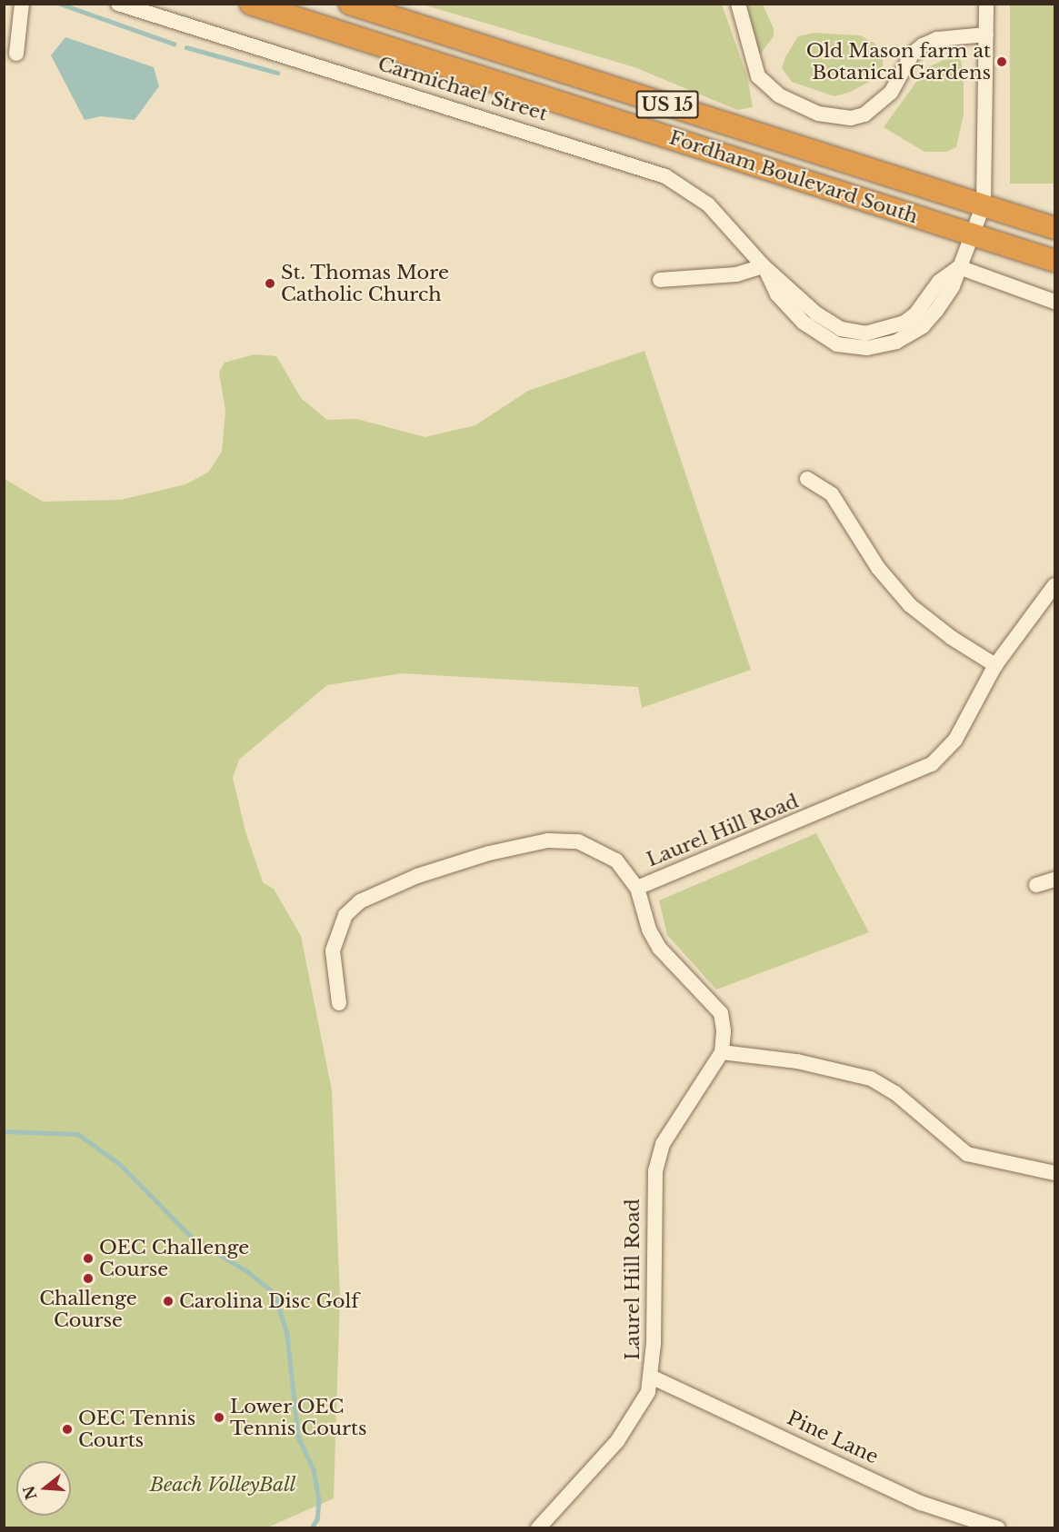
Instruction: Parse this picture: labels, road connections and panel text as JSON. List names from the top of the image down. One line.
{"streets":{"highway":["US 15","Fordham Boulevard South"],"street":["Carmichael Street","Laurel Hill Road","Pine Lane"]},"crossings":[["Laurel Hill Road","Pine Lane"]],"parks":["Beach VolleyBall"],"places":["Old Mason farm at Botanical Gardens","St. Thomas More Catholic Church","OEC Challenge Course","Challenge Course","Carolina Disc Golf","Lower OEC Tennis Courts","OEC Tennis Courts"],"north":"left"}
